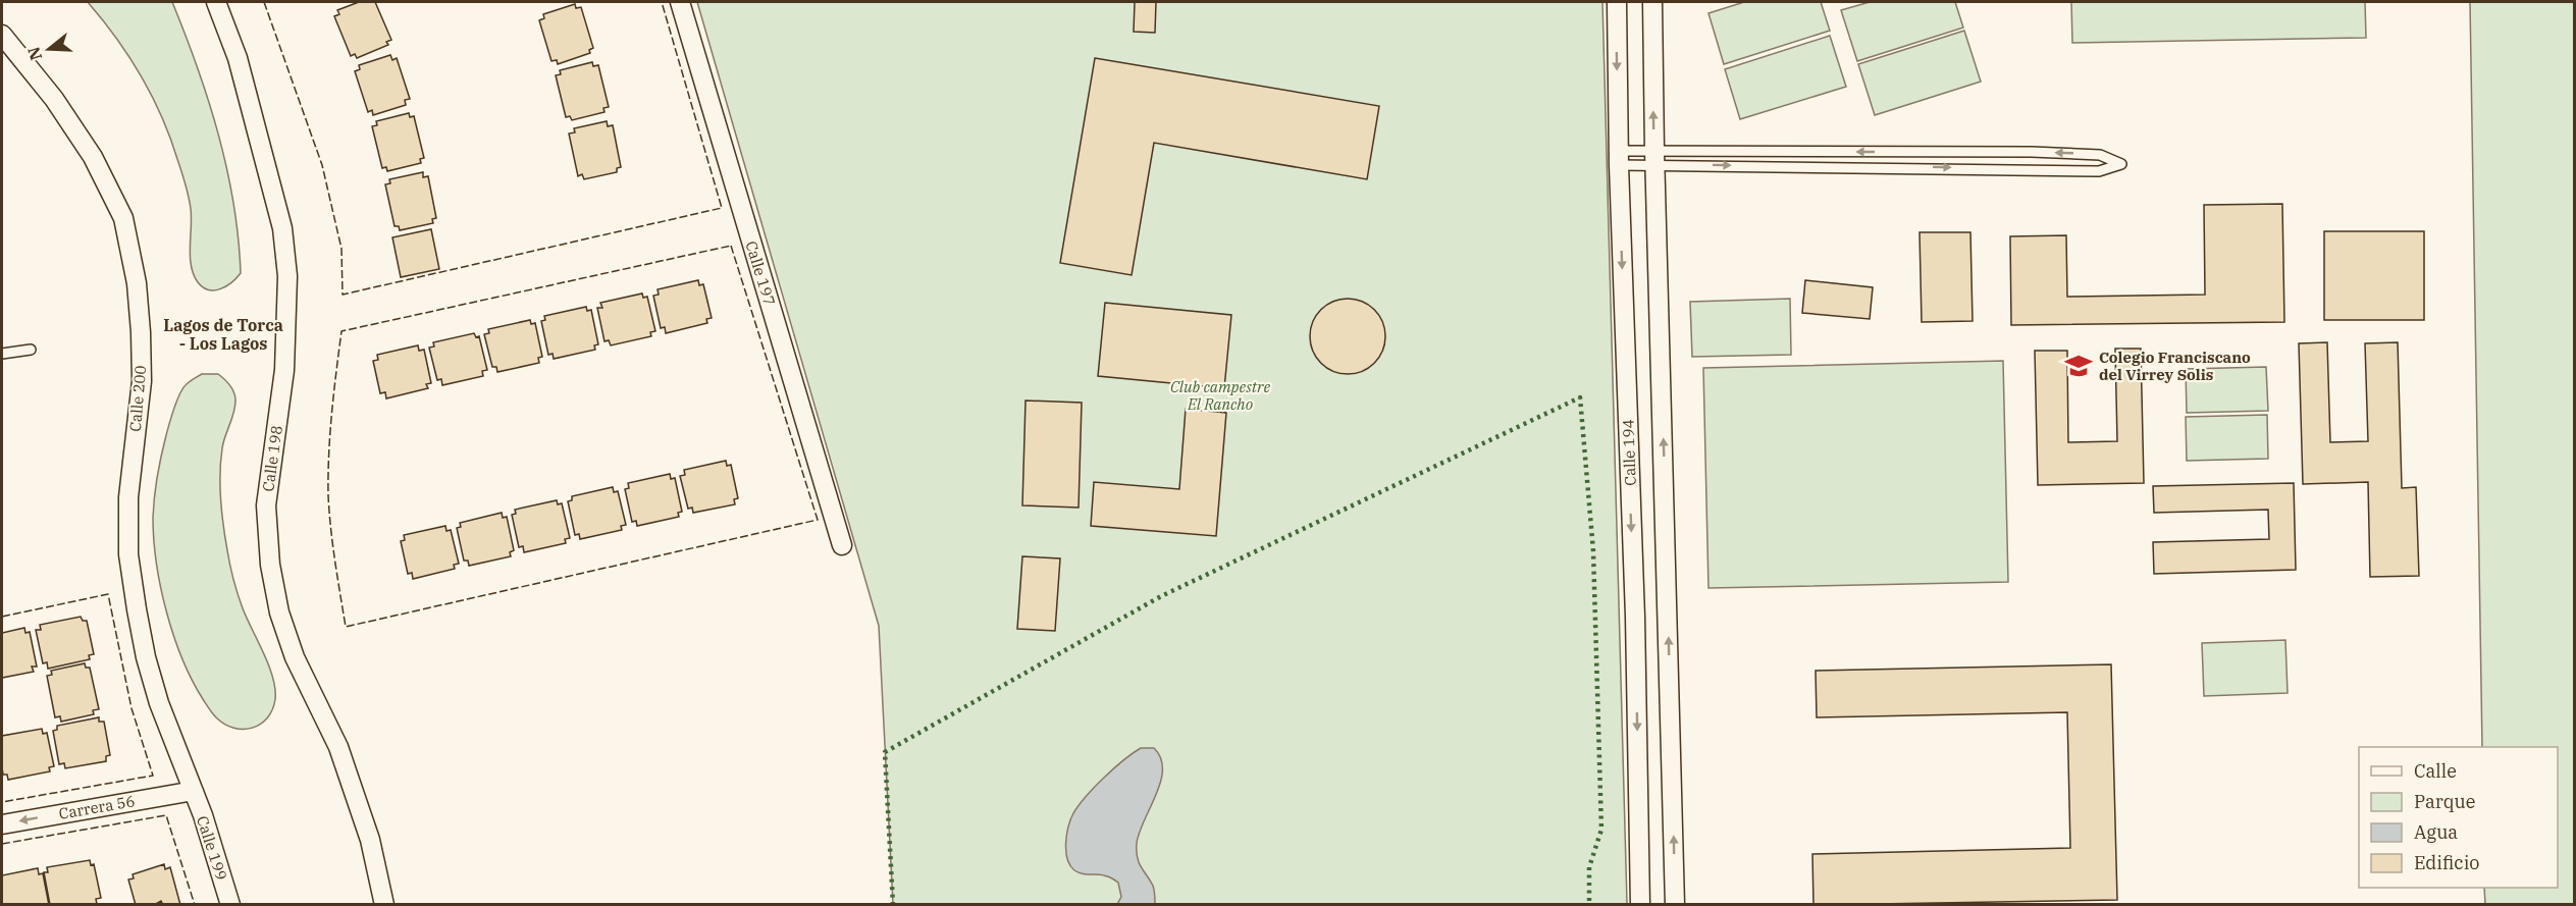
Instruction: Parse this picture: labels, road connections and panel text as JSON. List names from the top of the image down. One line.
{"streets":{"street":["Calle 197","Calle 200","Calle 194","Calle 198","Carrera 56","Calle 199"]},"crossings":[["Calle 200","Carrera 56"],["Calle 200","Calle 199"],["Carrera 56","Calle 199"]],"one_way":["Carrera 56"],"districts":["Lagos de Torca - Los Lagos"],"parks":["Club campestre El Rancho"],"places":{"school or university":["Colegio Franciscano del Virrey Solis"]},"legend":["Calle","Parque","Agua","Edificio"],"north":"left"}
